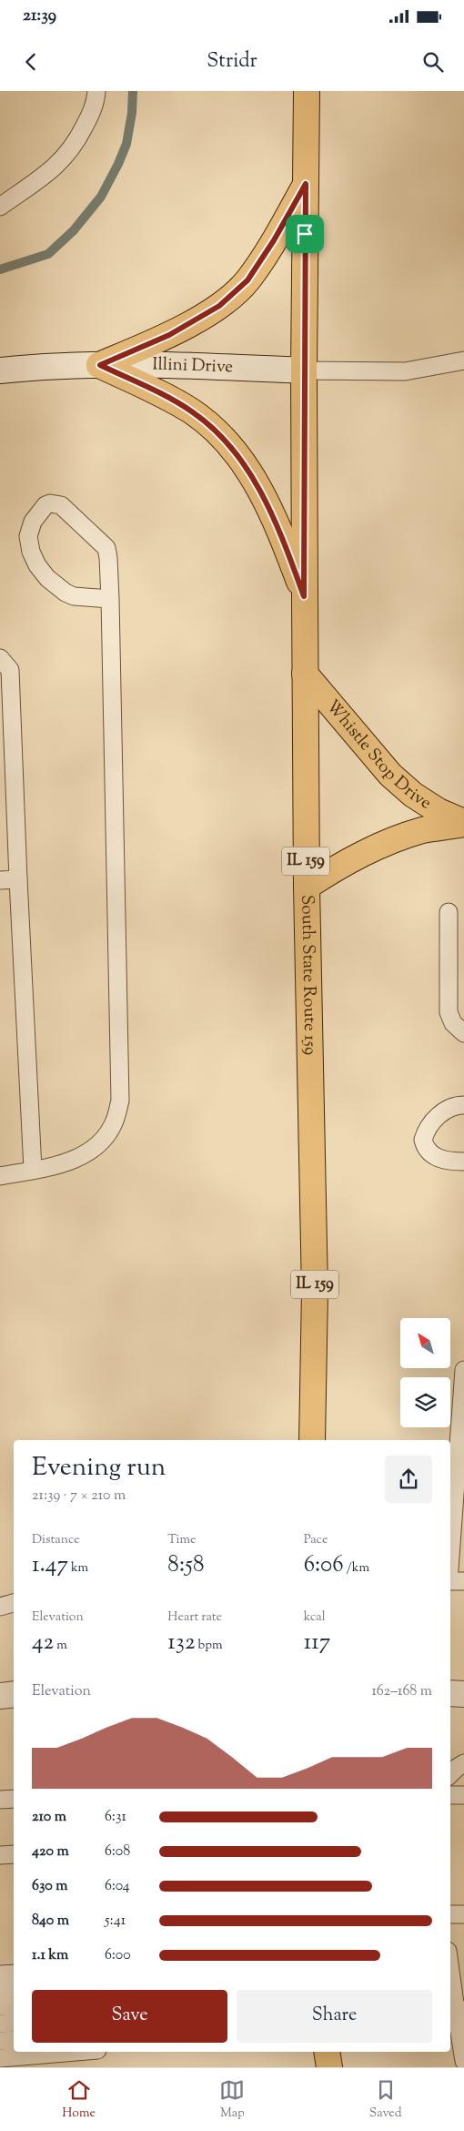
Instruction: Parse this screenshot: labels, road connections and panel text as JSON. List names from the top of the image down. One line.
{"streets":{"main road":["Illini Drive","Whistle Stop Drive","IL 159","South State Route 159"]},"crossings":[["Illini Drive","South State Route 159"],["Whistle Stop Drive","South State Route 159"]],"north":"top left","page":{"status":"21:39","header":"Stridr","heading":["Evening run","21:39 · 7 × 210 m"],"stats":[["Distance","1.47 km"],["Time","8:58"],["Pace","6:06 /km"],["Elevation","42 m"],["Heart rate","132 bpm"],["kcal","117"]],"chart":["Elevation","162–168 m"],"list":[{"name":"210 m","note":"6:31"},{"name":"420 m","note":"6:08"},{"name":"630 m","note":"6:04"},{"name":"840 m","note":"5:41"},{"name":"1.1 km","note":"6:00"}],"buttons":["Save","Share"],"tabs":["Home","Map","Saved"]}}
